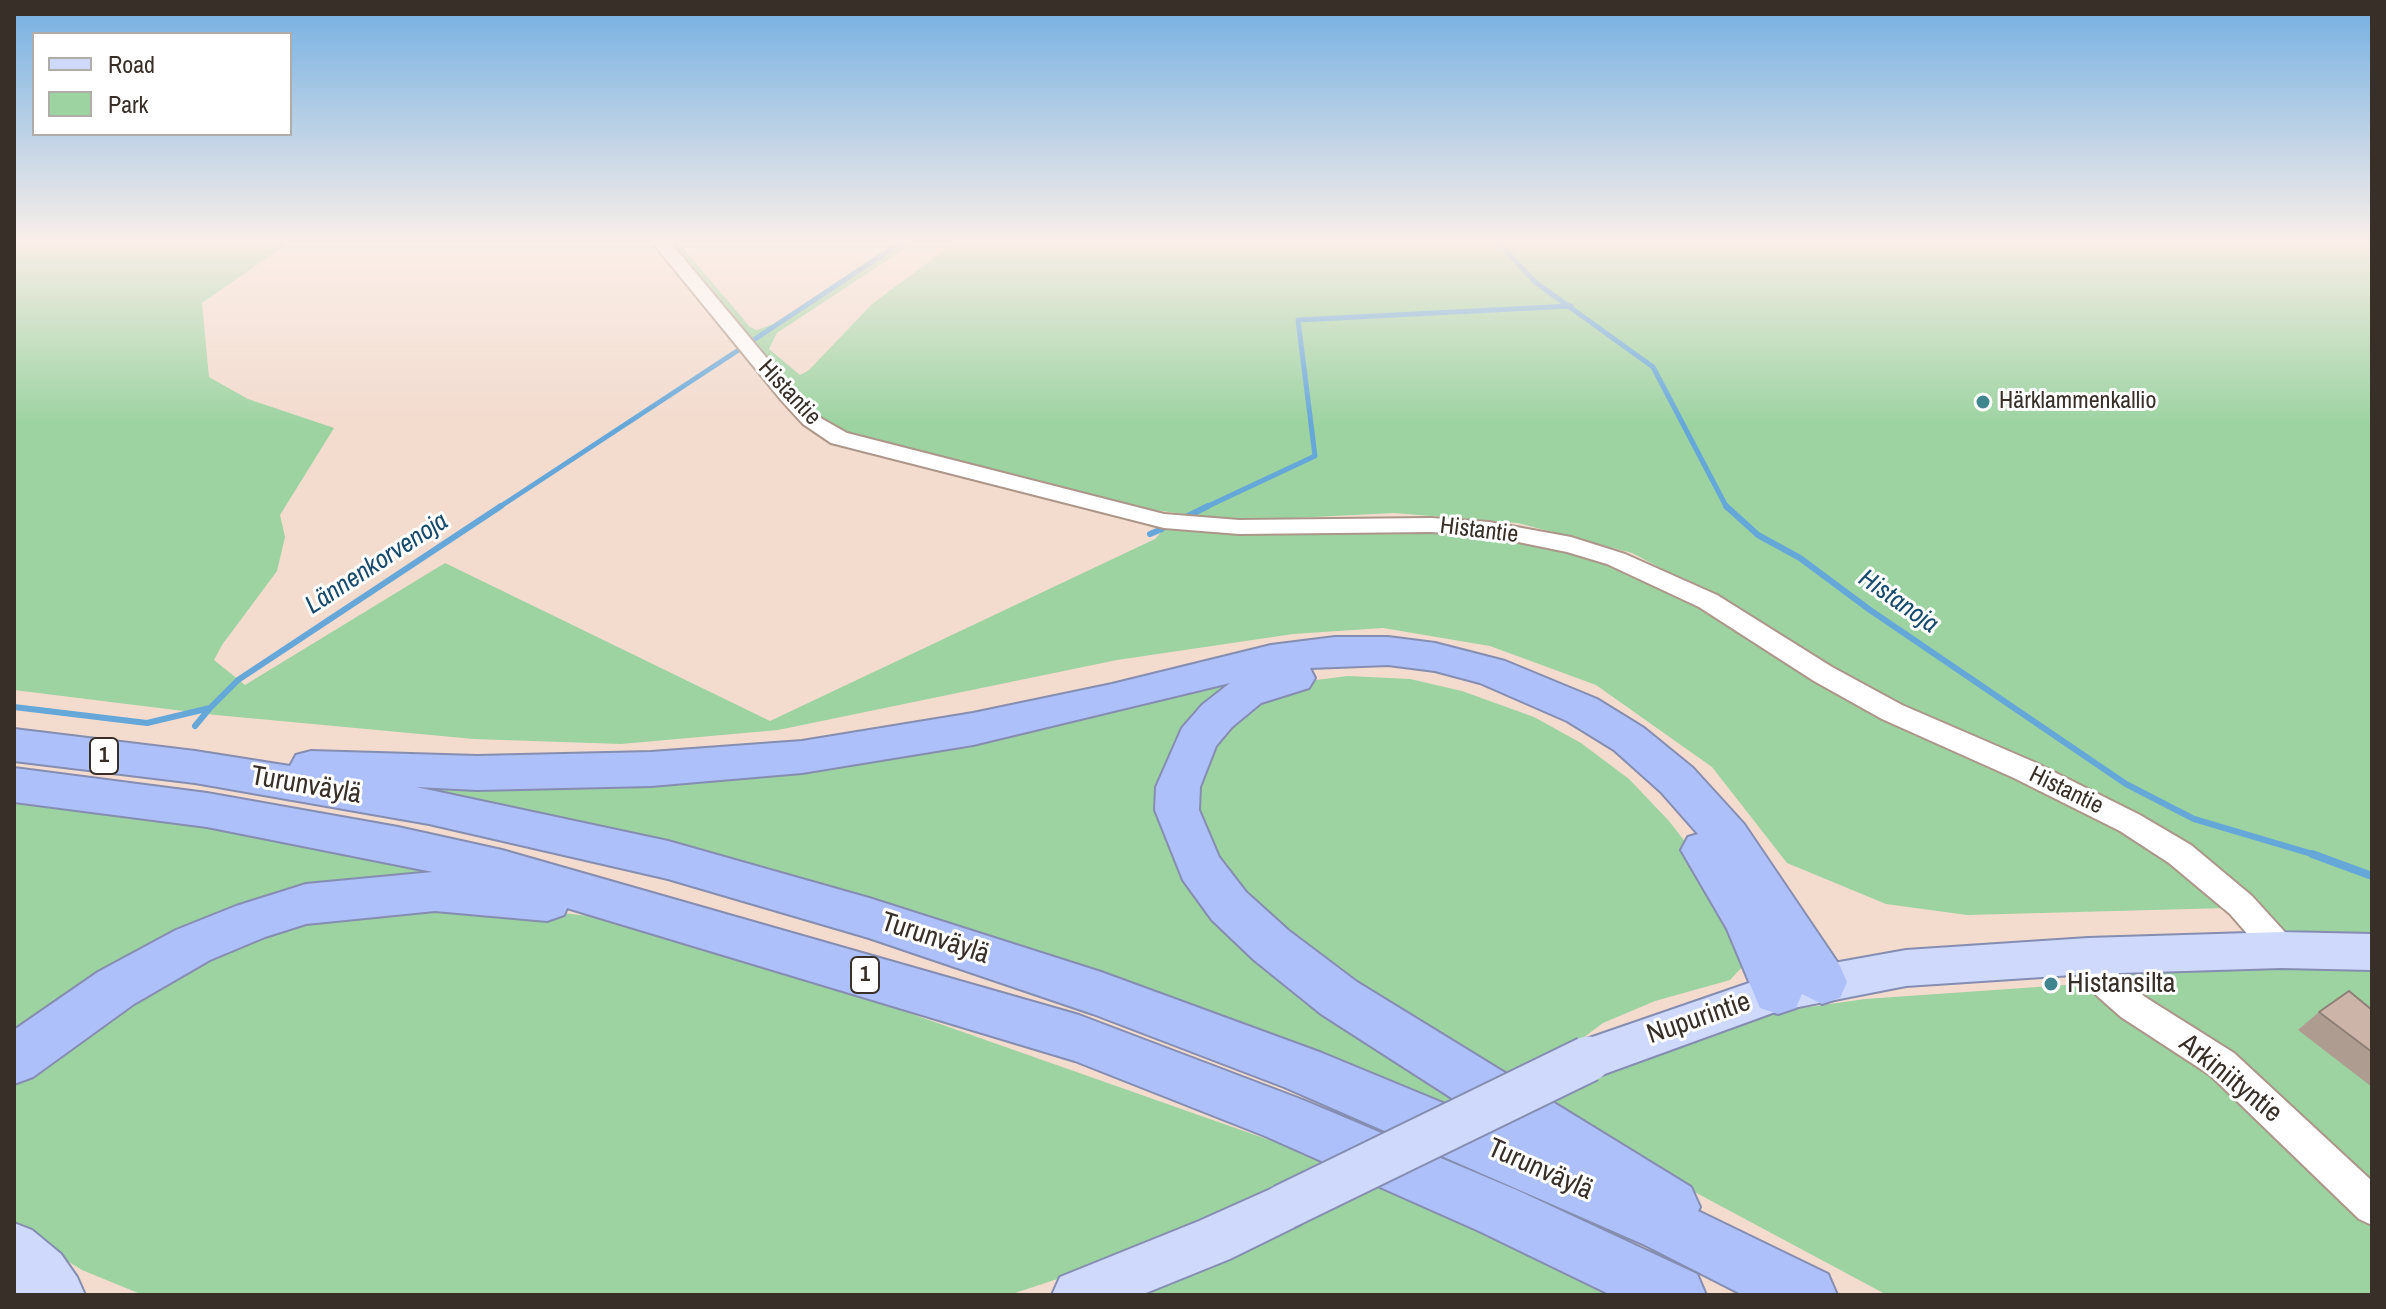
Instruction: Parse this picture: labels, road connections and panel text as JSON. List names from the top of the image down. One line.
{"streets":{"highway":["1","Turunväylä"],"main road":["Nupurintie"],"street":["Histantie","Arkiniityntie"]},"crossings":[["Histantie","Nupurintie"],["Nupurintie","Arkiniityntie"]],"water":["Lännenkorvenoja","Histanoja"],"places":["Härklammenkallio","Histansilta"],"legend":["Road","Park"]}
